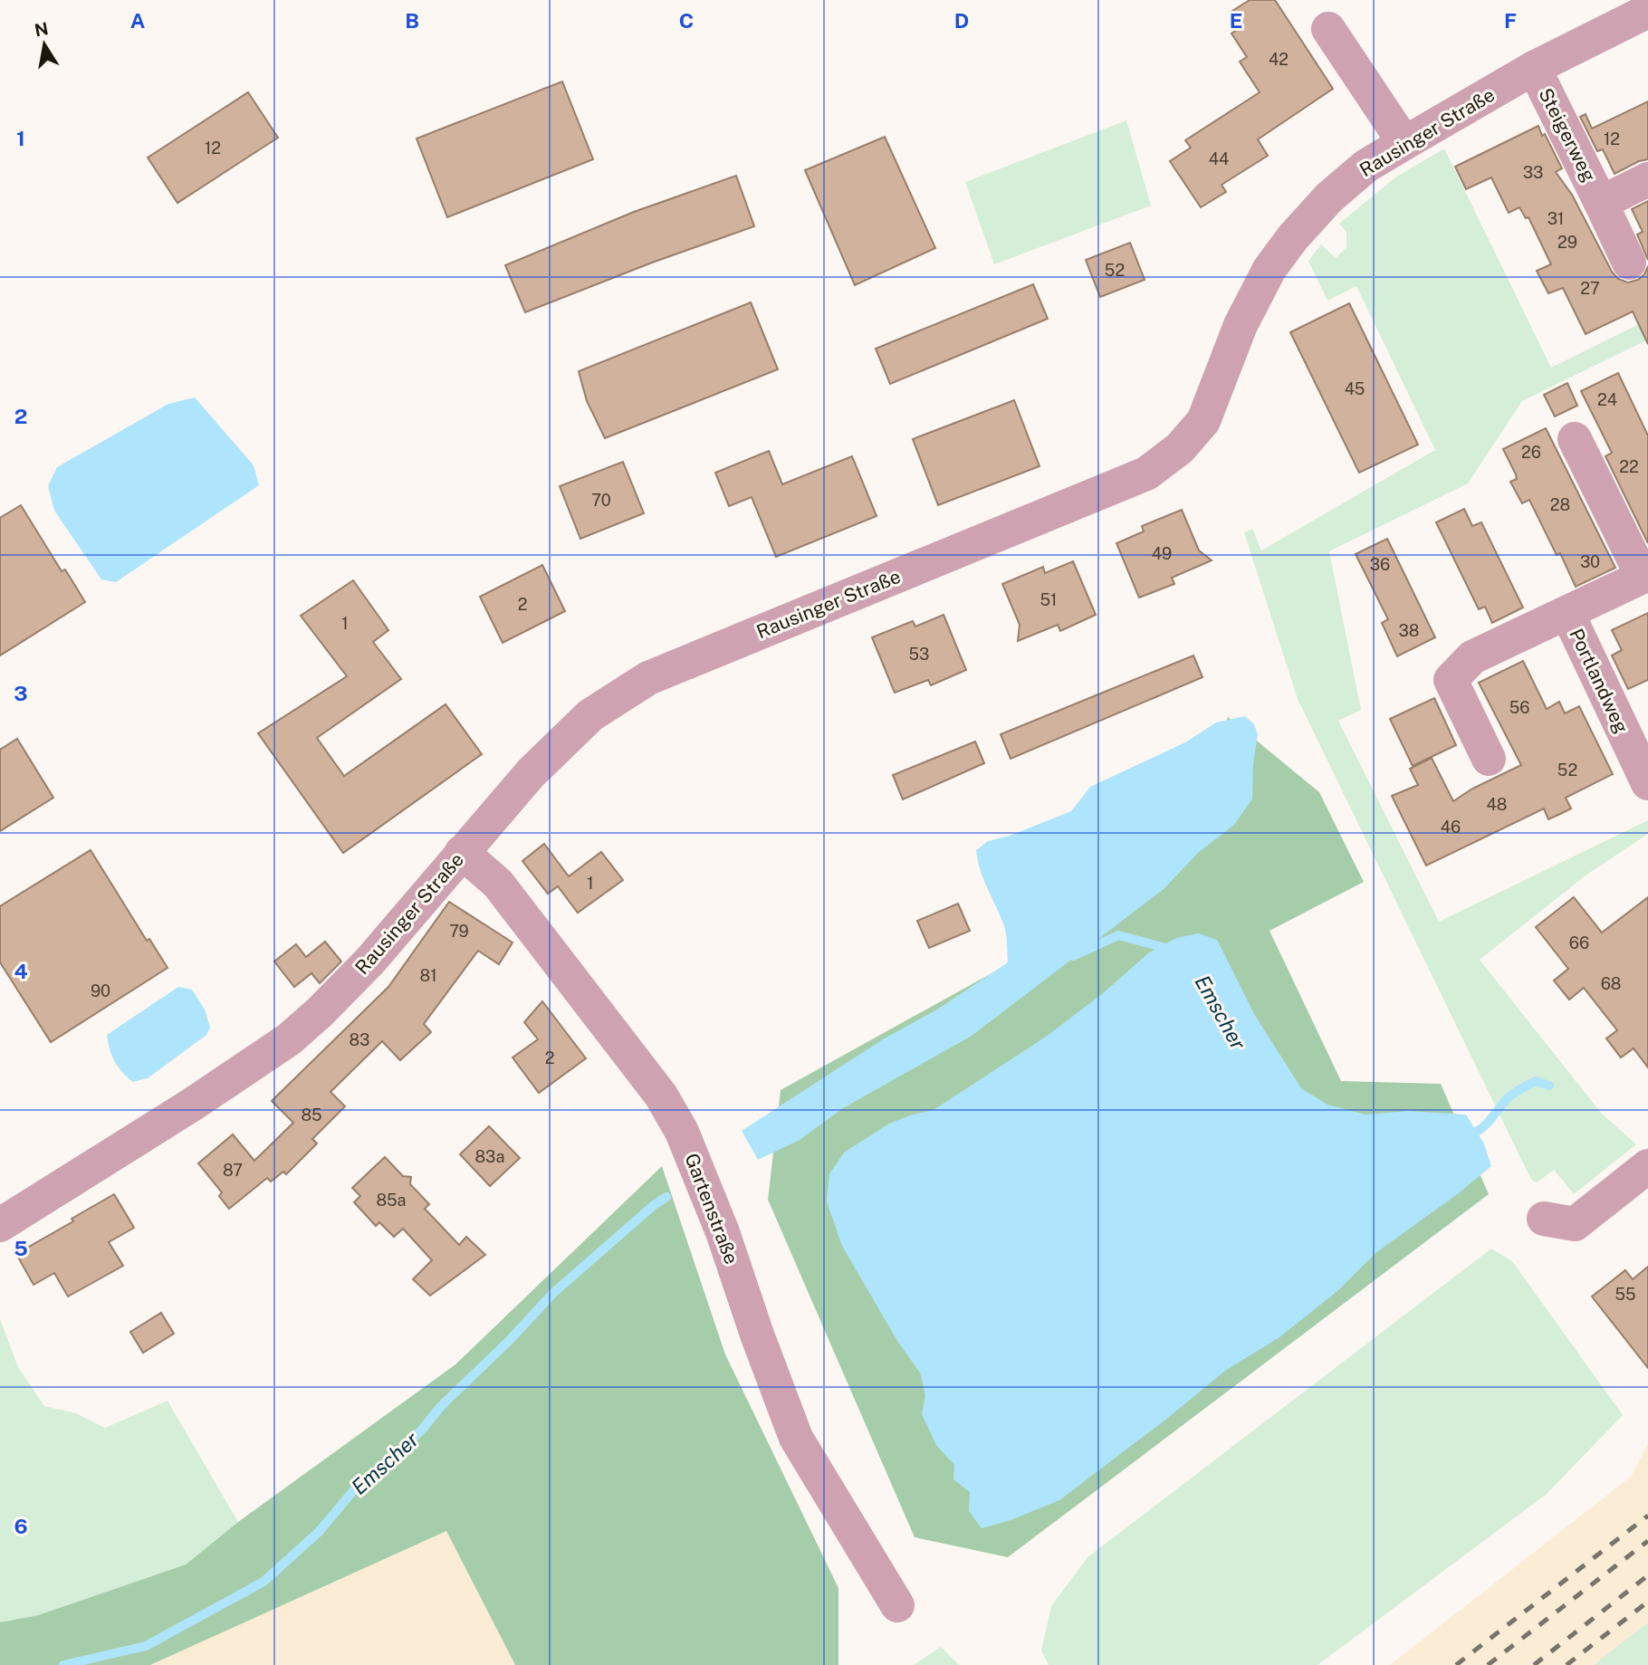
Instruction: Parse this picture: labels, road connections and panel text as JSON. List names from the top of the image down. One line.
{"streets":{"street":["Rausinger Straße","Steigerweg","Portlandweg","Gartenstraße"]},"crossings":[["Rausinger Straße","Steigerweg"],["Rausinger Straße","Gartenstraße"]],"water":["Emscher"],"house_numbers":["42","12","12","44","33","31","29","52","27","45","24","26","22","70","28","49","30","36","51","2","1","38","53","56","52","48","46","1","79","66","81","68","90","83","2","85","83a","87","85a","55"],"north":"top","grid":{"columns":["A","B","C","D","E","F"],"rows":["1","2","3","4","5","6"]}}
